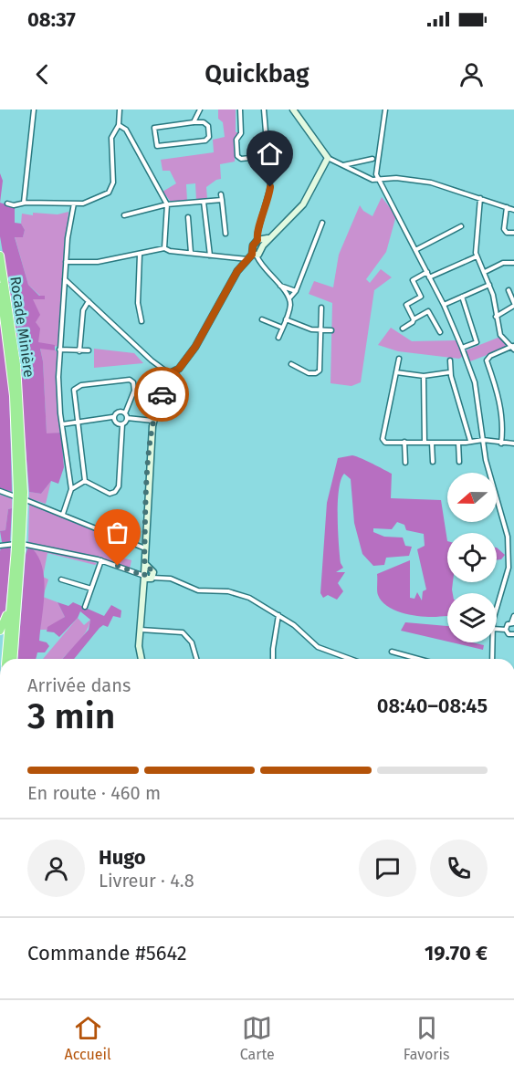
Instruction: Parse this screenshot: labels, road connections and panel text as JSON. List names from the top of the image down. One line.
{"streets":{"highway":["Rocade Minière"]},"north":"left","page":{"status":"08:37","header":"Quickbag","heading":["3 min","Arrivée dans","08:40–08:45"],"panel":["Hugo","Livreur · 4.8","Commande #5642","19.70 €"],"bar":"En route · 460 m","tabs":["Accueil","Carte","Favoris"]}}
